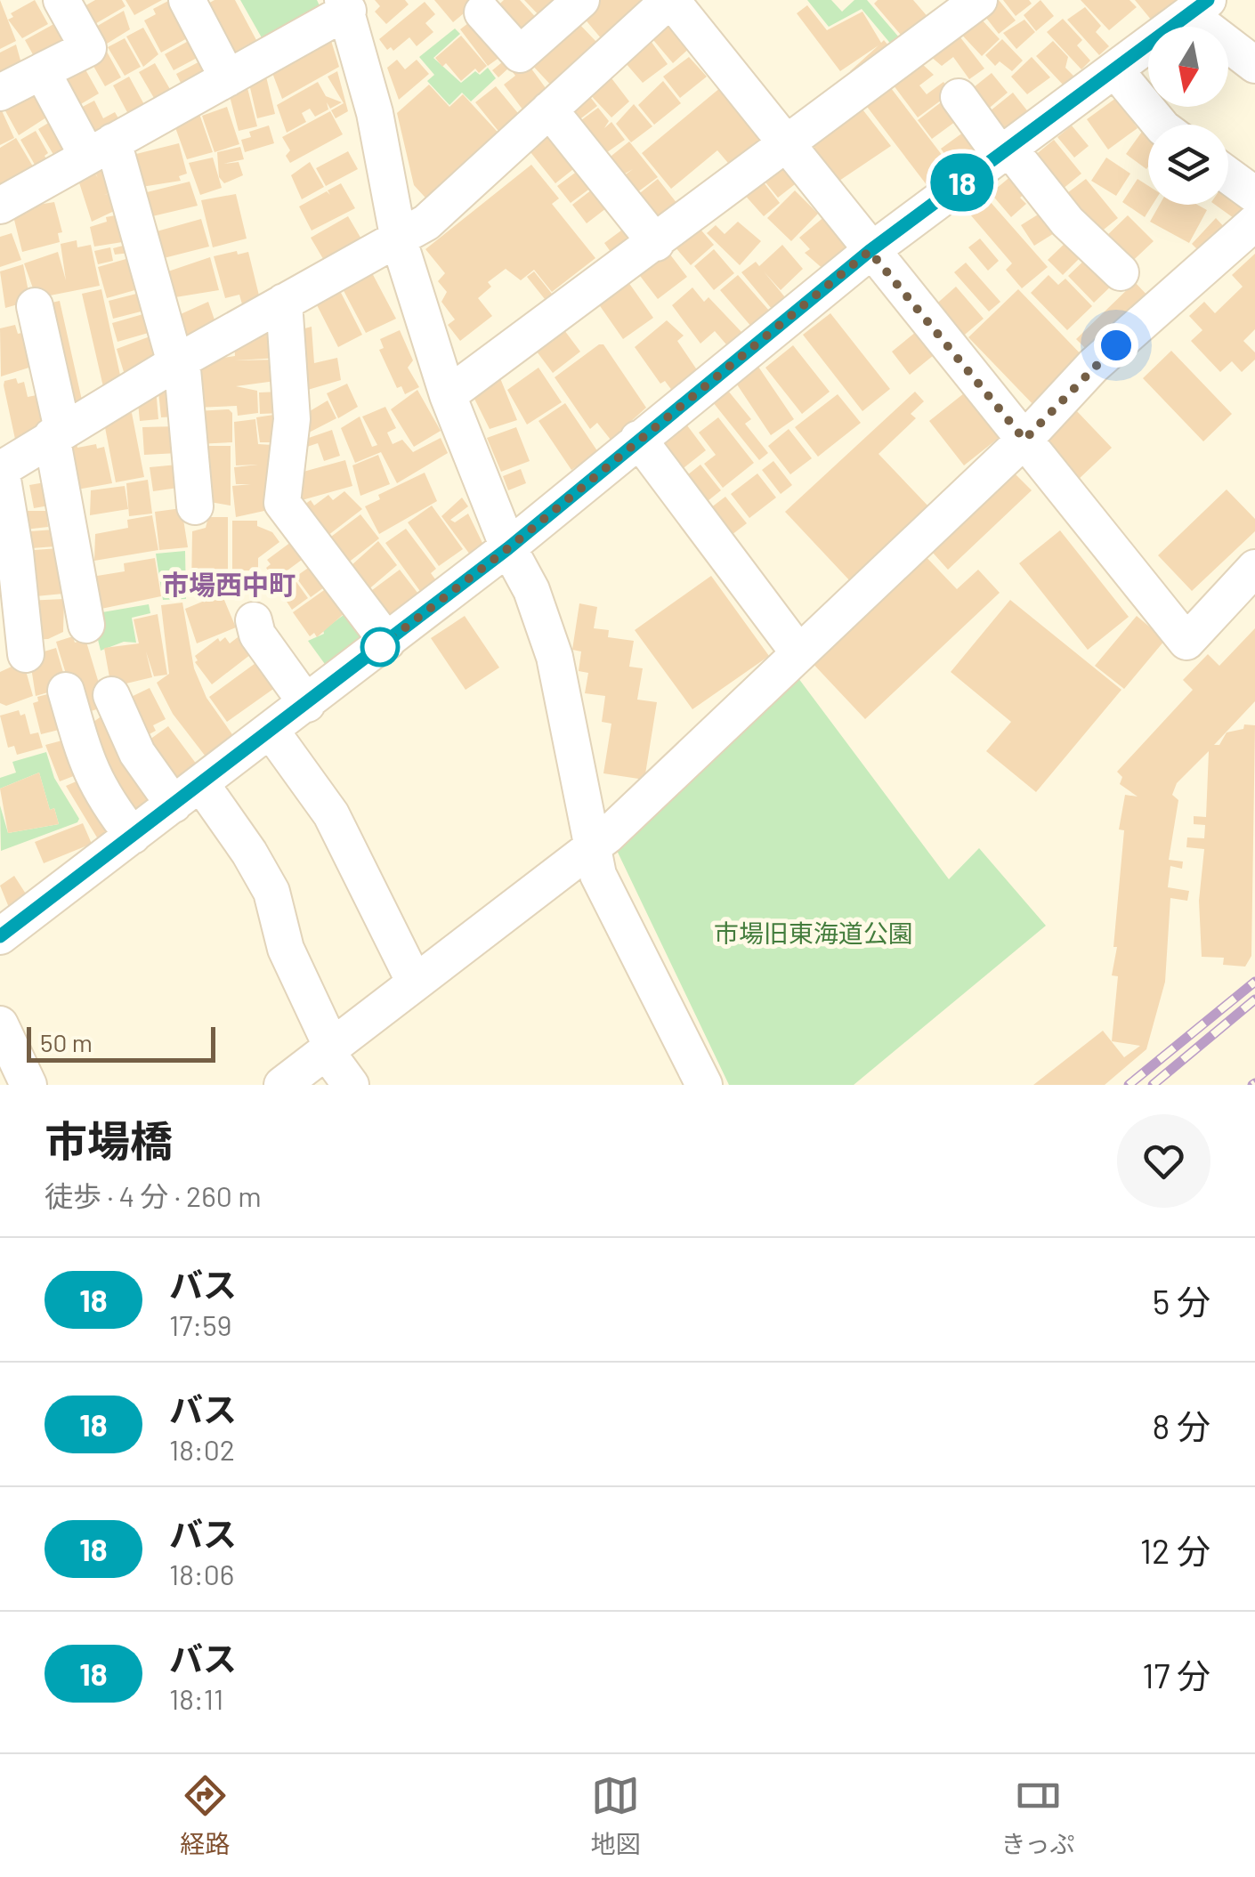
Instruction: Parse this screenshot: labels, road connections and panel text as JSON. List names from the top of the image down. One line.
{"districts":["市場西中町"],"parks":["市場旧東海道公園"],"lines":["bus line 18"],"scale_bar":"50 m","north":"bottom","page":{"on_map":"18","scale":"50 m","heading":["市場橋","徒歩 · 4 分 · 260 m"],"list":[{"mark":"18","name":"バス","note":"17:59","value":"5 分"},{"mark":"18","name":"バス","note":"18:02","value":"8 分"},{"mark":"18","name":"バス","note":"18:06","value":"12 分"},{"mark":"18","name":"バス","note":"18:11","value":"17 分"}],"tabs":["経路","地図","きっぷ"]}}
